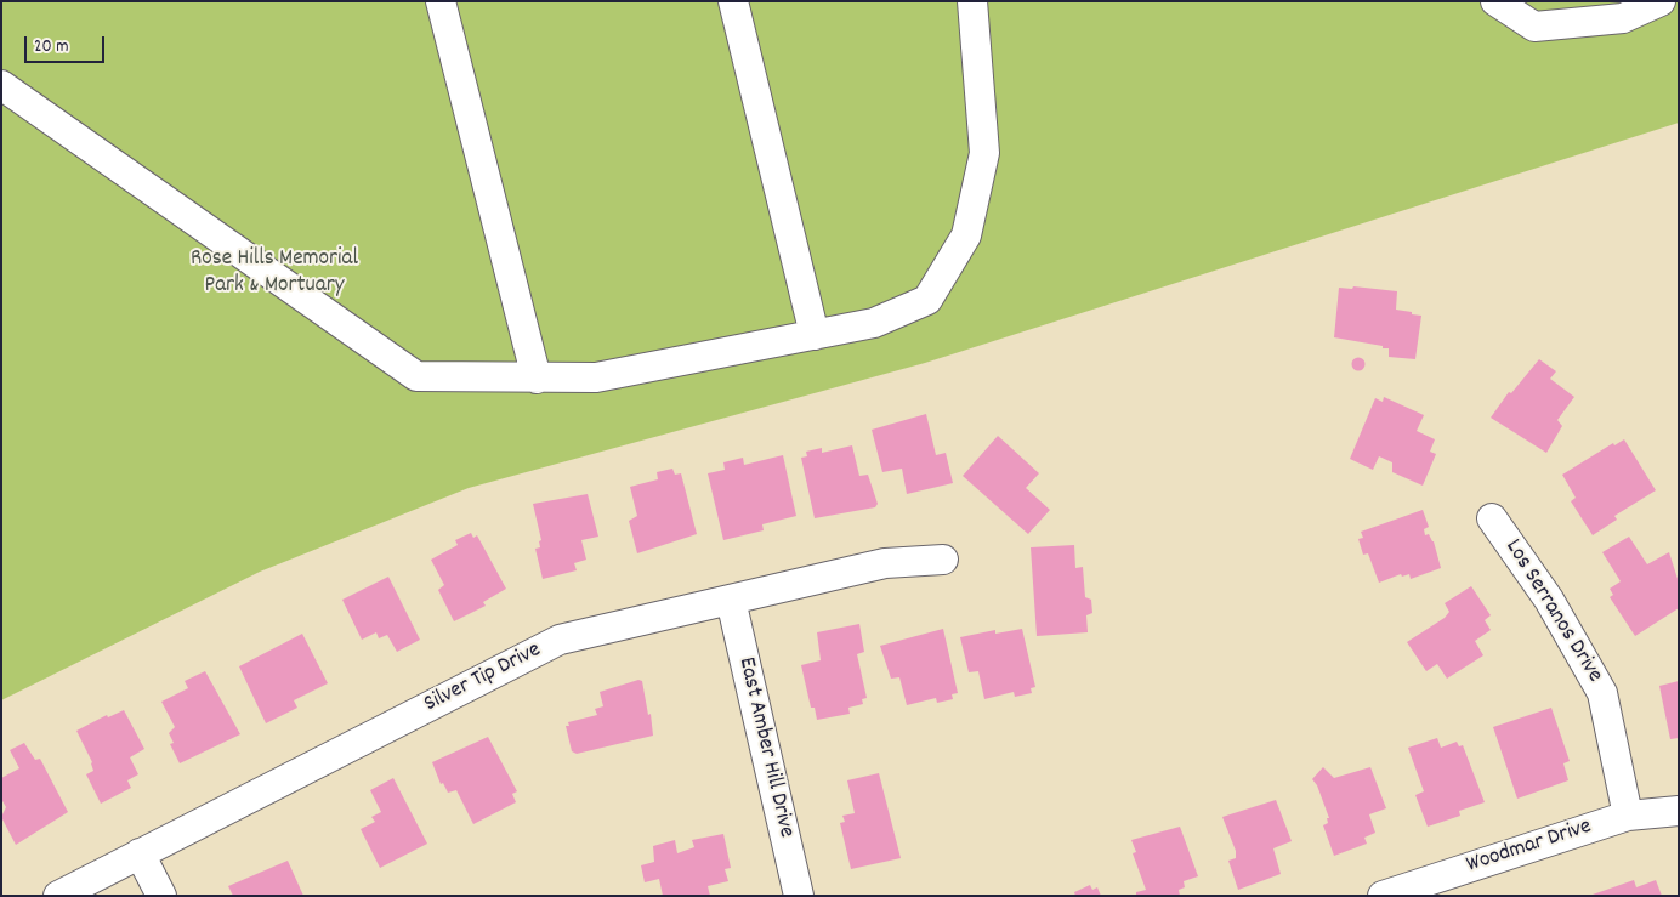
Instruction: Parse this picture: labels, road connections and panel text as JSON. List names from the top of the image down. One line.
{"streets":{"street":["Los Serranos Drive","Silver Tip Drive","East Amber Hill Drive","Woodmar Drive"]},"crossings":[["Los Serranos Drive","Woodmar Drive"],["Silver Tip Drive","East Amber Hill Drive"]],"parks":["Rose Hills Memorial Park & Mortuary"],"scale_bar":"20 m"}
